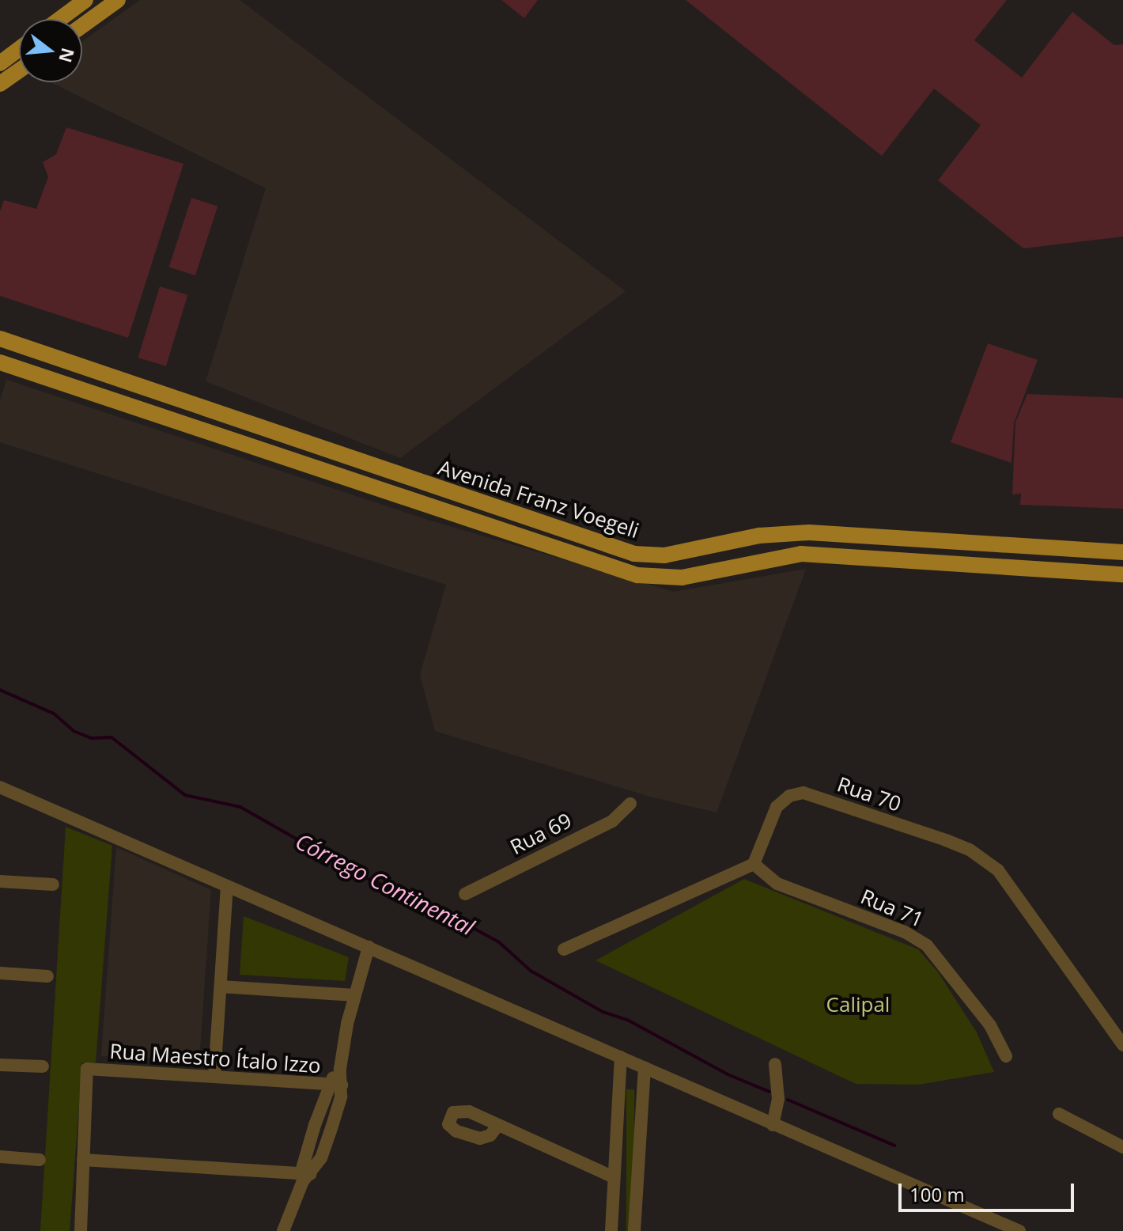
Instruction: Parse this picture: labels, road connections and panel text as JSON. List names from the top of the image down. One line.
{"streets":{"main road":["Avenida Franz Voegeli"],"street":["Rua 70","Rua 69","Rua 71","Rua Maestro Ítalo Izzo"]},"crossings":[["Rua 70","Rua 71"]],"water":["Córrego Continental"],"parks":["Calipal"],"scale_bar":"100 m","north":"right"}
